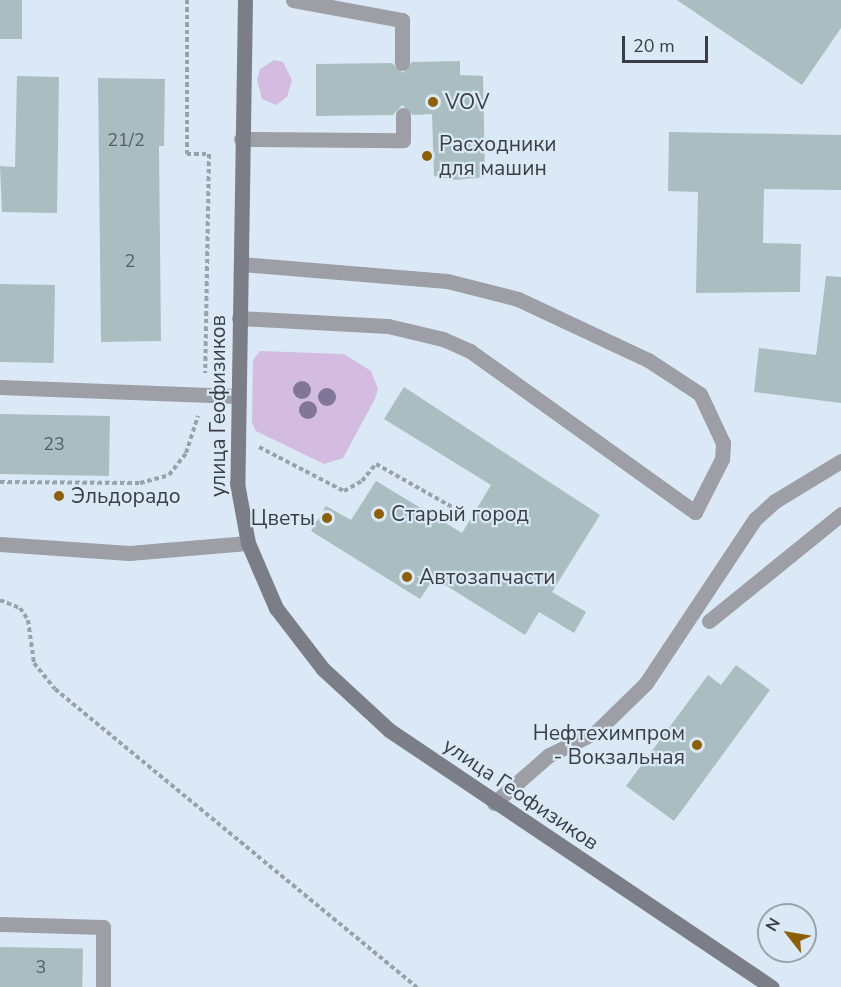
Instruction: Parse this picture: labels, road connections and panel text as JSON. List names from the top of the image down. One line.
{"streets":{"main road":["улица Геофизиков"]},"places":["VOV","Расходники для машин","Эльдорадо","Старый город","Цветы","Автозапчасти","Нефтехимпром - Вокзальная"],"house_numbers":["21/2","2","23","3"],"scale_bar":"20 m","north":"top left"}
